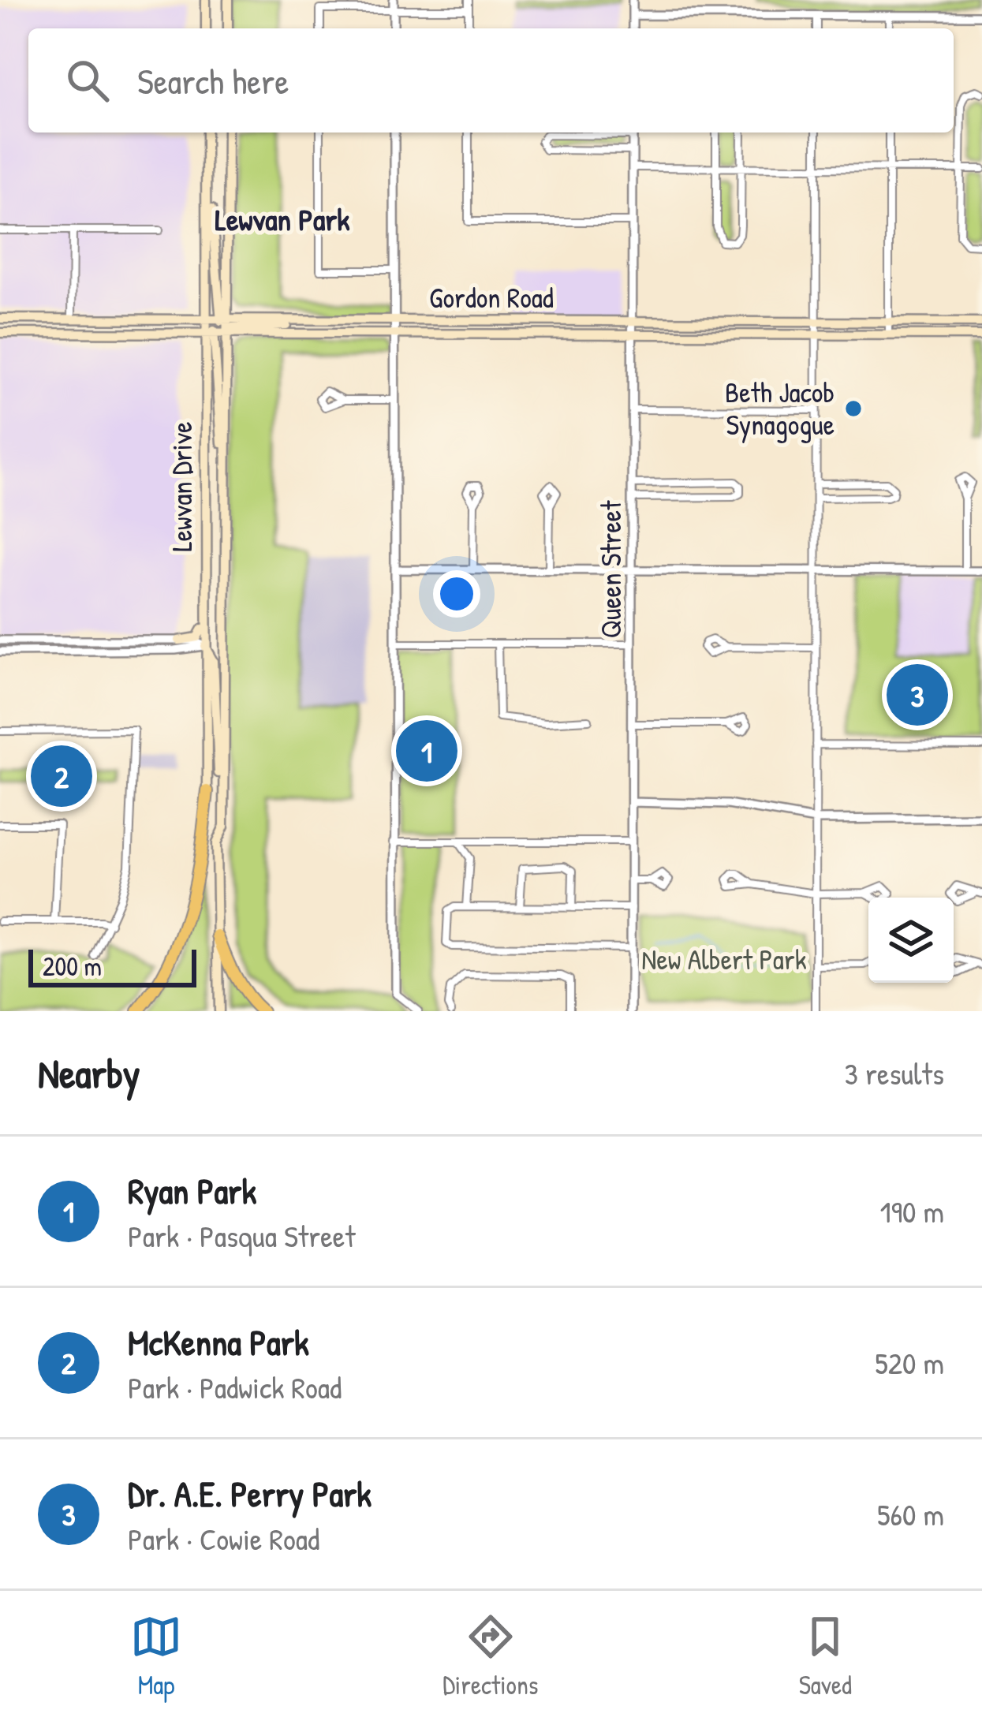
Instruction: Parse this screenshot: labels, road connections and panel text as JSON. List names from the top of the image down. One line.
{"streets":{"main road":["Gordon Road","Lewvan Drive"],"street":["Queen Street"]},"crossings":[["Gordon Road","Lewvan Drive"],["Gordon Road","Queen Street"]],"districts":["Lewvan Park"],"parks":["New Albert Park"],"places":["Beth Jacob Synagogue"],"scale_bar":"200 m","page":{"search":"Search here","pins":["3","1","2"],"scale":"200 m","heading":["Nearby","3 results"],"list":[{"mark":"1","name":"Ryan Park","note":"Park · Pasqua Street","value":"190 m"},{"mark":"2","name":"McKenna Park","note":"Park · Padwick Road","value":"520 m"},{"mark":"3","name":"Dr. A.E. Perry Park","note":"Park · Cowie Road","value":"560 m"}],"nav":["Map","Directions","Saved"]}}
